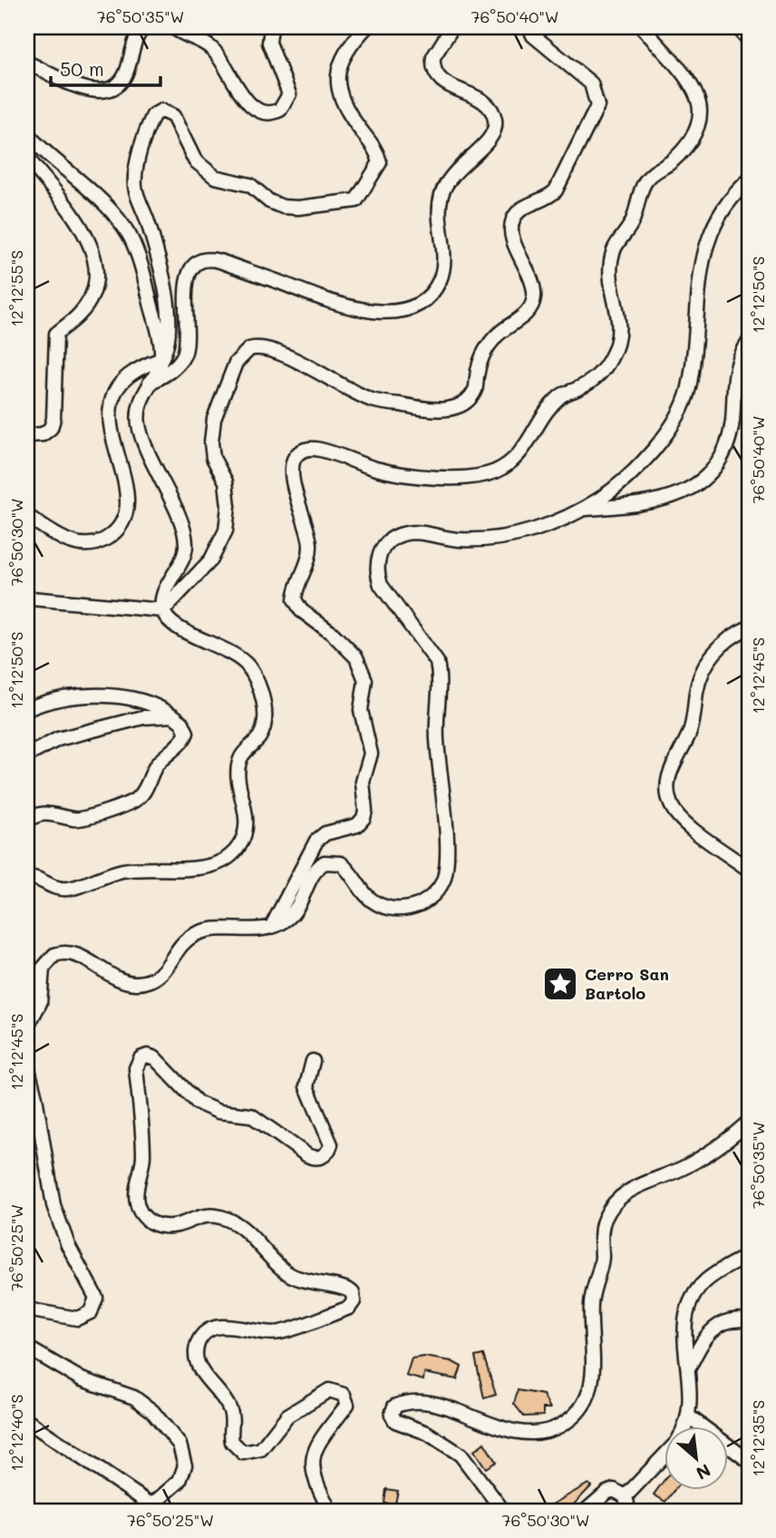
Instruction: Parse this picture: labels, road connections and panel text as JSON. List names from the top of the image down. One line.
{"places":{"place":["Cerro San Bartolo"]},"scale_bar":"50 m","north":"bottom right","coordinates":["76°50'35\"W","76°50'40\"W","12°12'55\"S","12°12'50\"S","76°50'30\"W","12°12'45\"S","76°50'25\"W","12°12'40\"S","12°12'35\"S"]}
